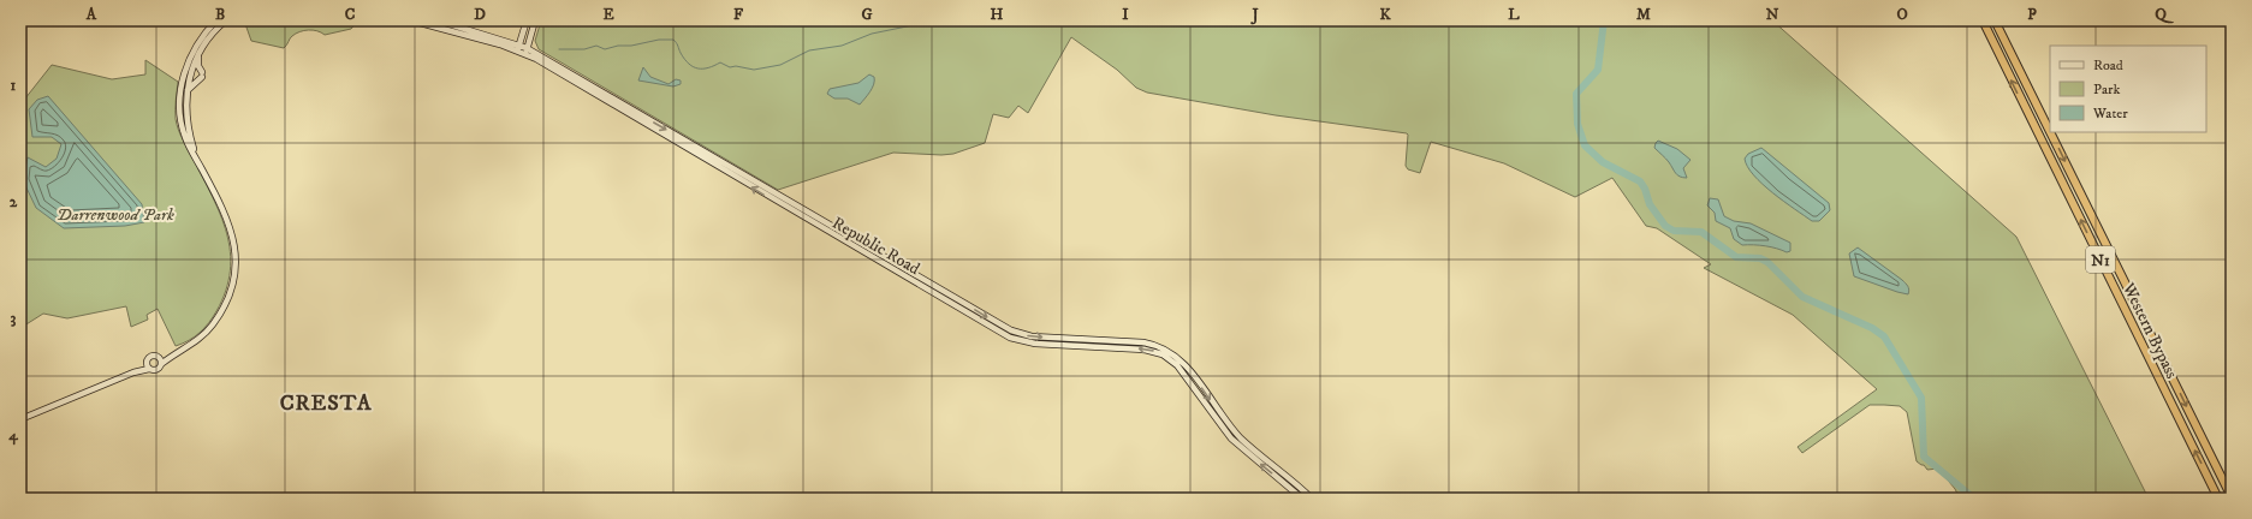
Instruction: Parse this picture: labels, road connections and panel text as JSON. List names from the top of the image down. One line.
{"streets":{"highway":["N1","Western Bypass"],"main road":["Republic Road"]},"districts":["CRESTA"],"parks":["Darrenwood Park"],"legend":["Road","Park","Water"],"grid":{"columns":["A","B","C","D","E","F","G","H","I","J","K","L","M","N","O","P","Q"],"rows":["1","2","3","4"]}}
